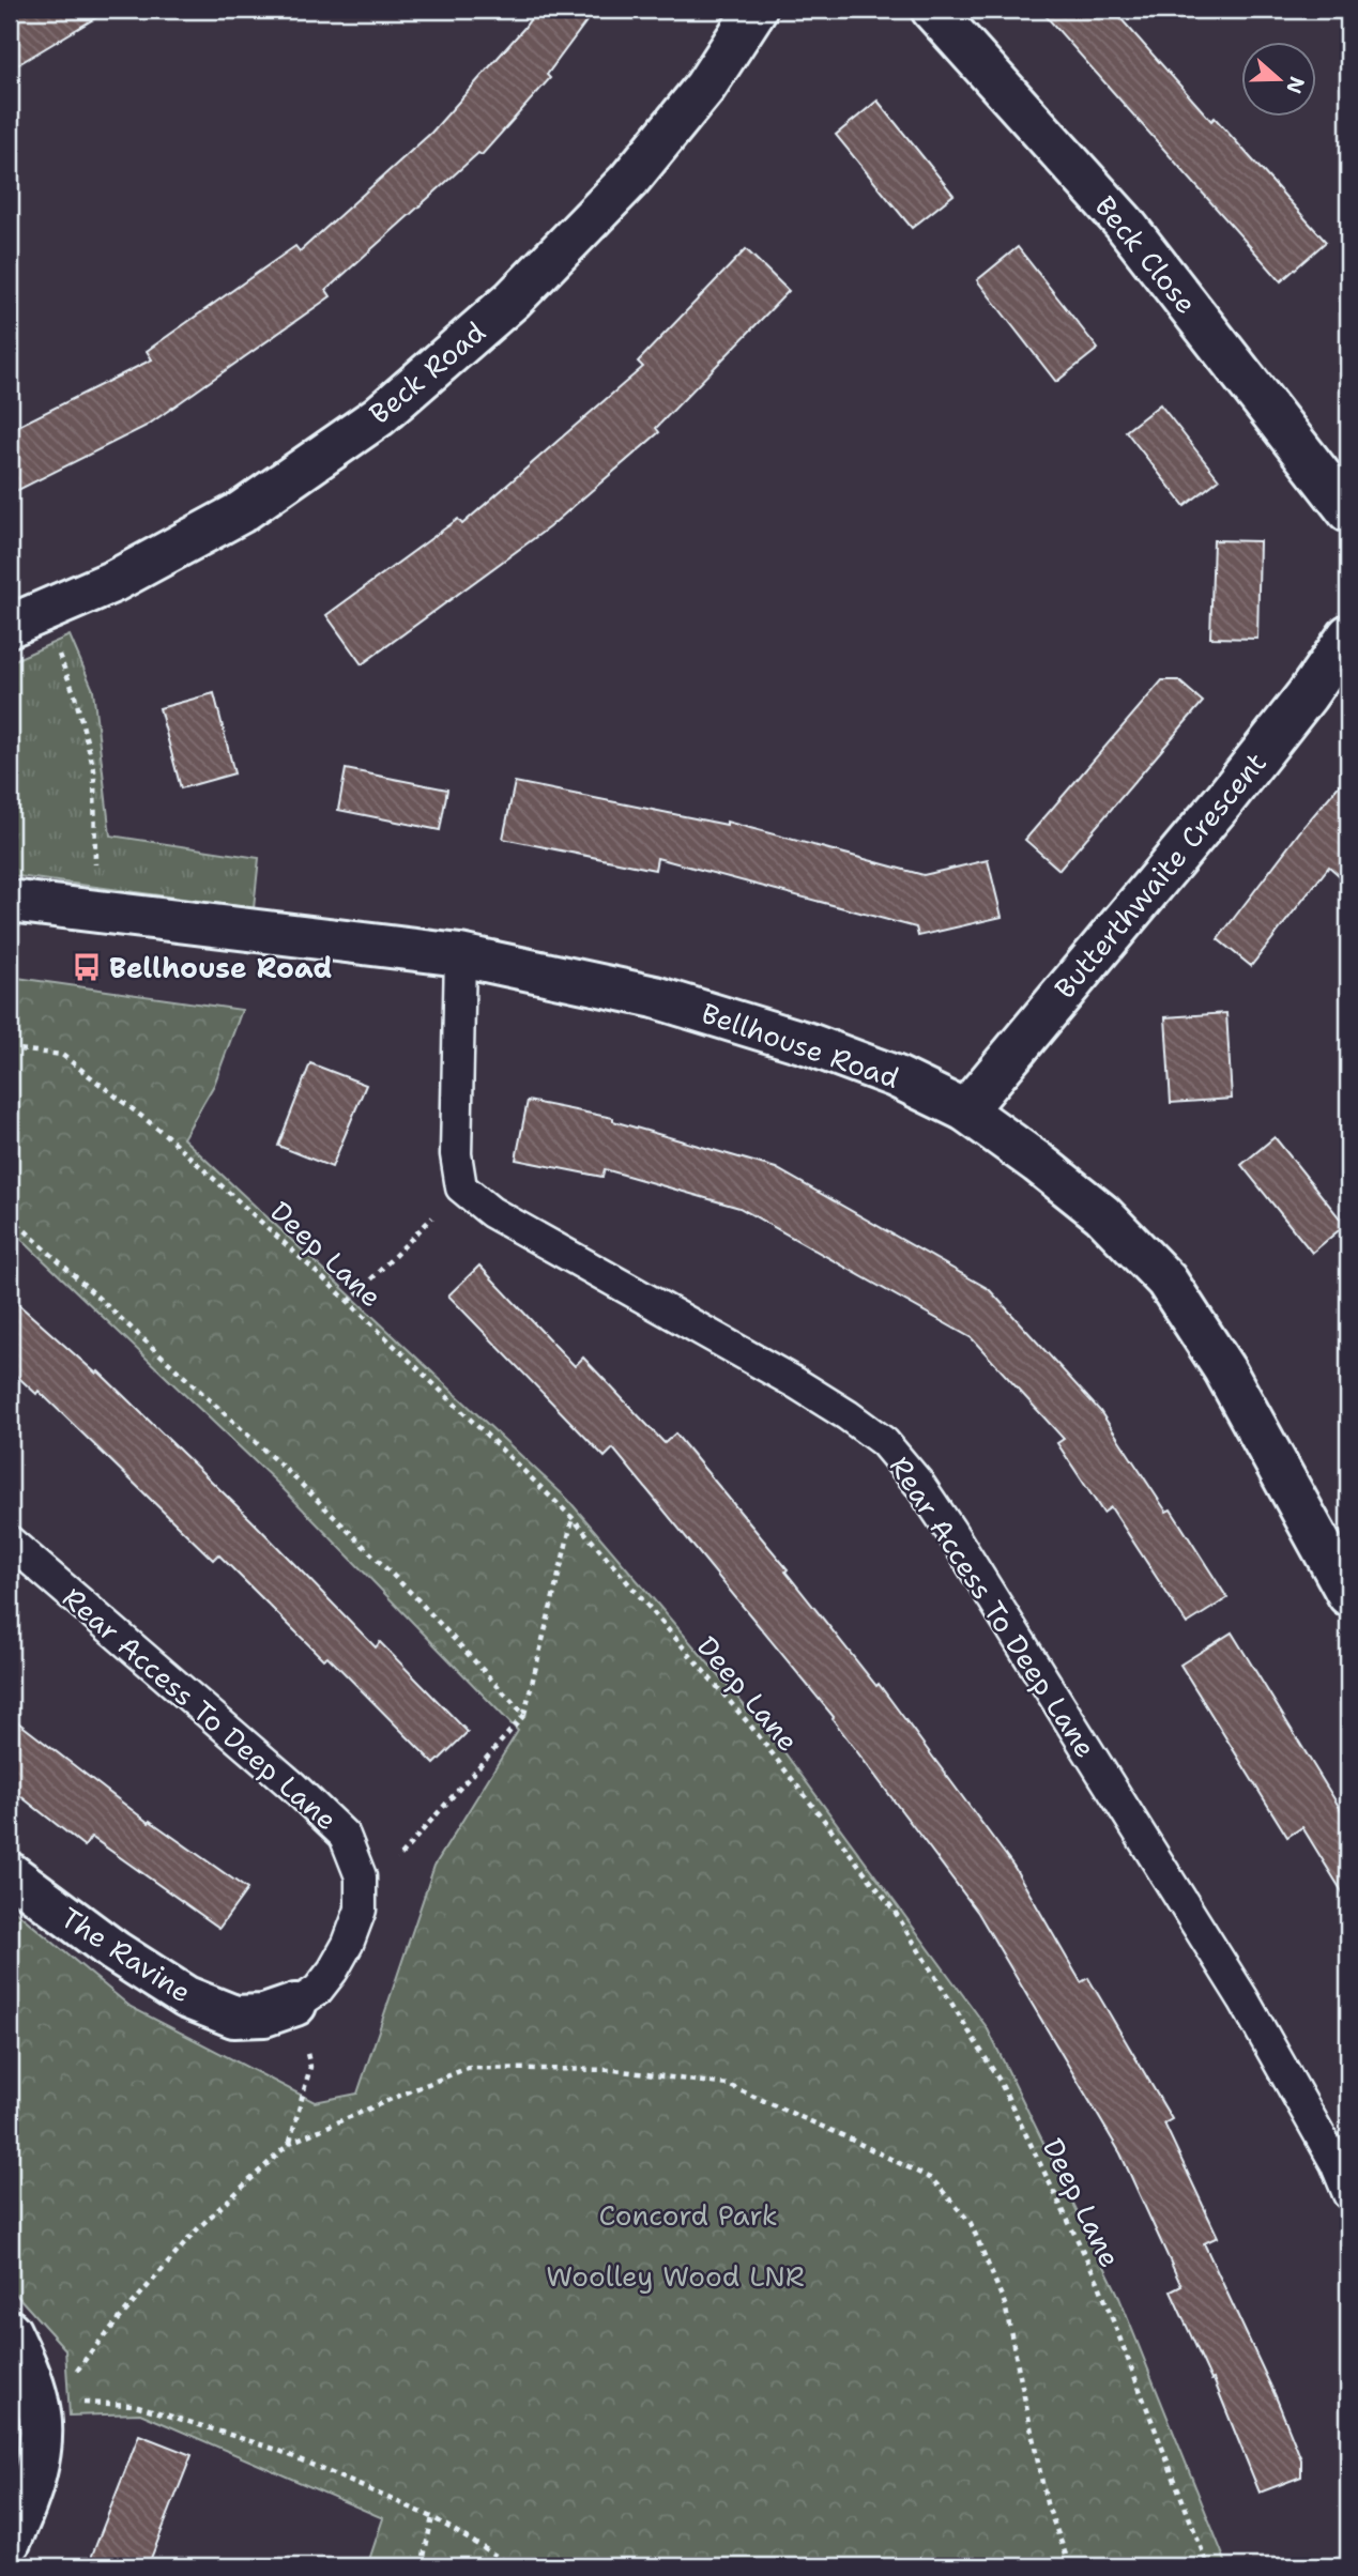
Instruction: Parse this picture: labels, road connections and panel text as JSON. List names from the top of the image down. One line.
{"streets":{"street":["Beck Close","Beck Road","Butterthwaite Crescent","Bellhouse Road","The Ravine"],"lane":["Rear Access To Deep Lane"],"path":["Deep Lane"]},"crossings":[["Butterthwaite Crescent","Bellhouse Road"],["Rear Access To Deep Lane","The Ravine"]],"parks":["Concord Park","Woolley Wood LNR"],"places":{"bus stop":["Bellhouse Road"]},"north":"right"}
